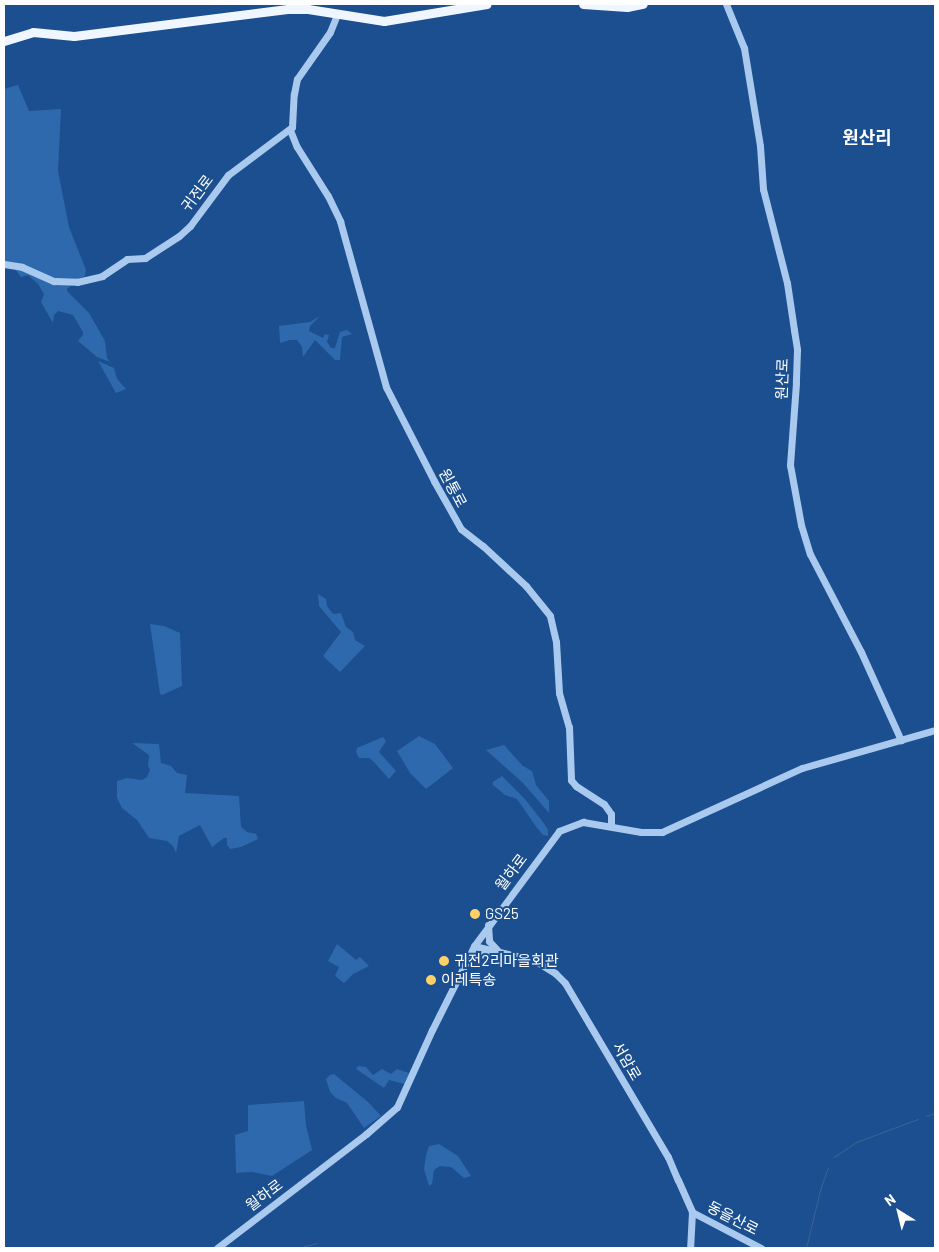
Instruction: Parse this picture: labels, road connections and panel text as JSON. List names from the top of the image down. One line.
{"streets":{"street":["귀전로","원산로","원통로","월하로","서암로","동을산로"]},"crossings":[["귀전로","원통로"],["원산로","월하로"],["원통로","월하로"],["월하로","서암로"],["서암로","동을산로"]],"districts":["원산리"],"places":["GS25","귀전2리마을회관","이레특송"],"north":"top left"}
